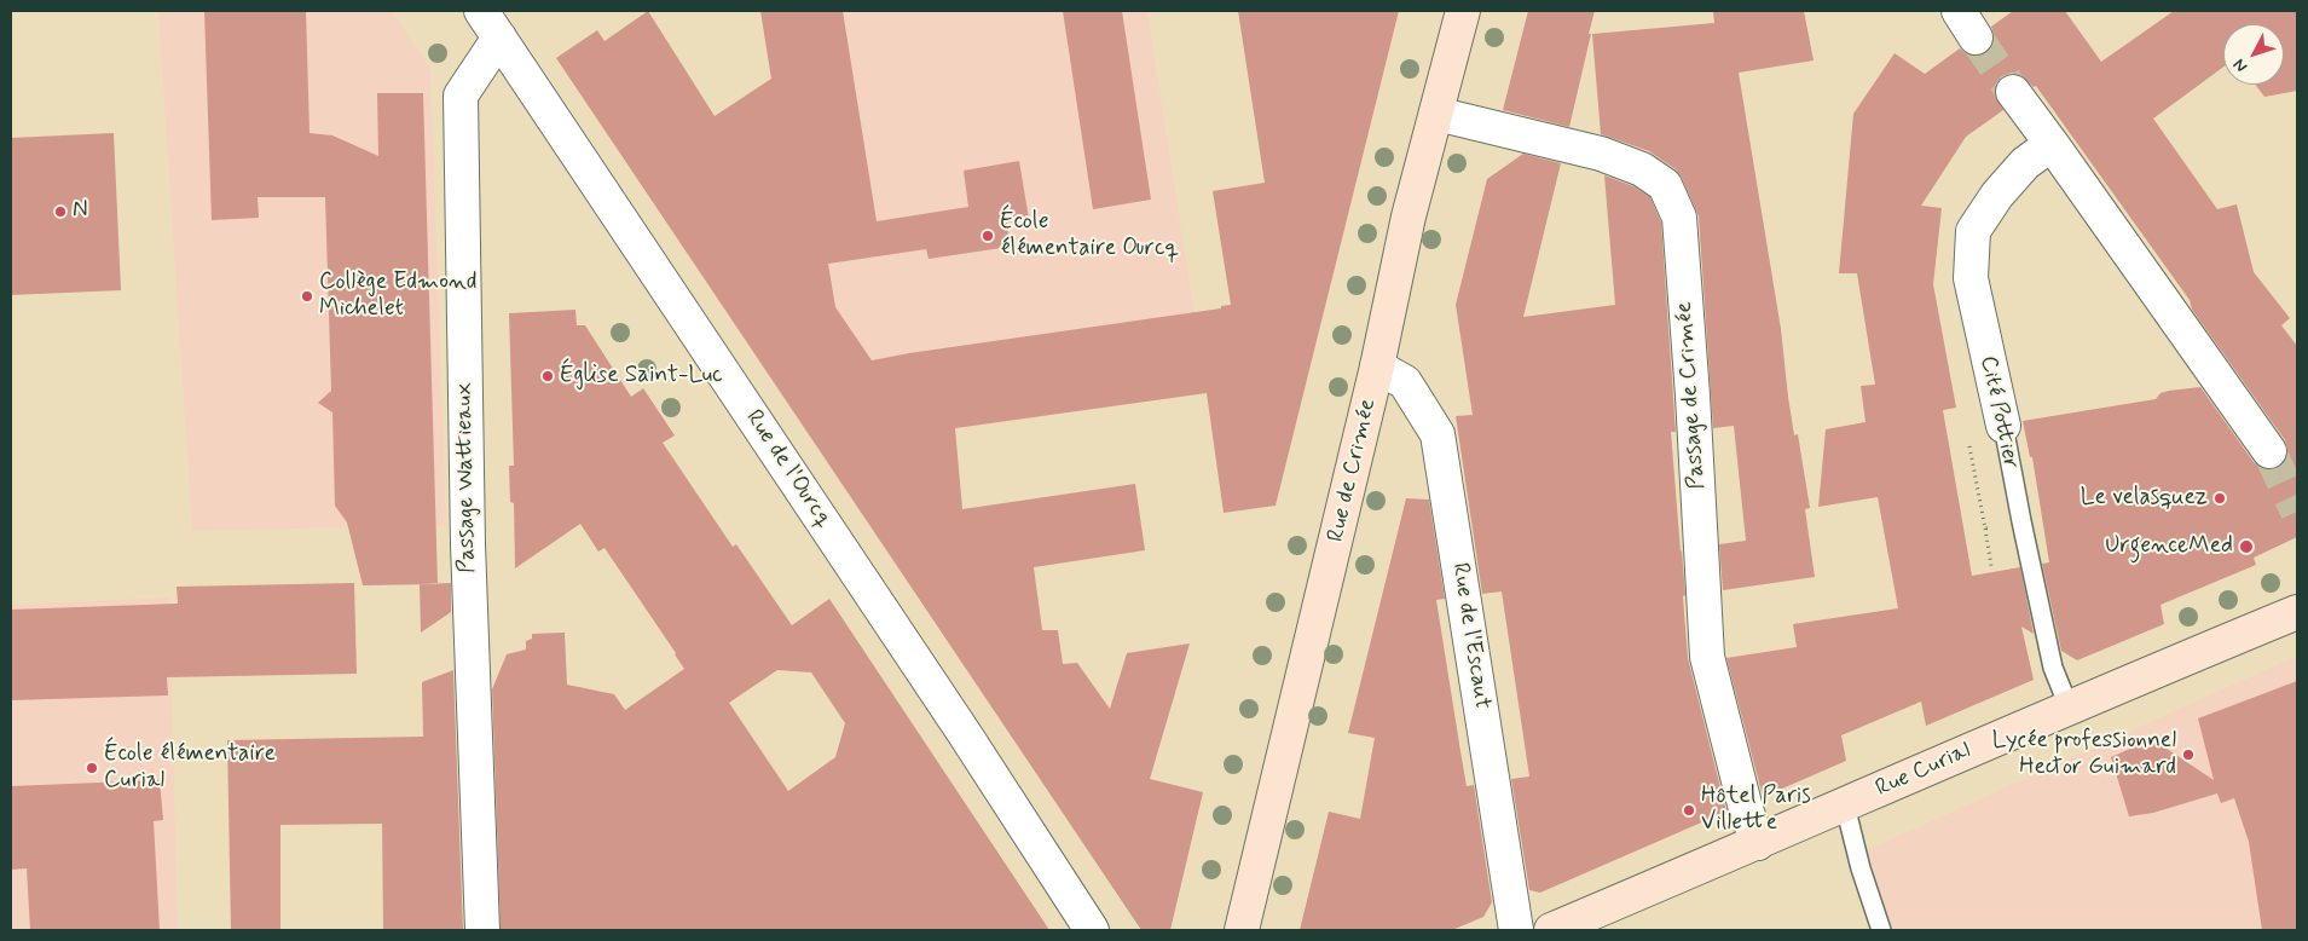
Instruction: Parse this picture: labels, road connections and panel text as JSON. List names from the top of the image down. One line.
{"streets":{"main road":["Rue de Crimée","Rue Curial"],"street":["Passage de Crimée","Cité Pottier","Rue de l'Ourcq","Passage Wattieaux","Rue de l'Escaut"]},"crossings":[["Passage de Crimée","Rue de Crimée"],["Passage de Crimée","Rue Curial"],["Cité Pottier","Rue Curial"],["Rue de l'Ourcq","Passage Wattieaux"],["Rue de Crimée","Rue de l'Escaut"]],"places":["N","École élémentaire Ourcq","Collège Edmond Michelet","Église Saint-Luc","Le velasquez","UrgenceMed","Lycée professionnel Hector Guimard","École élémentaire Curial","Hôtel Paris Villette"],"north":"bottom left"}
